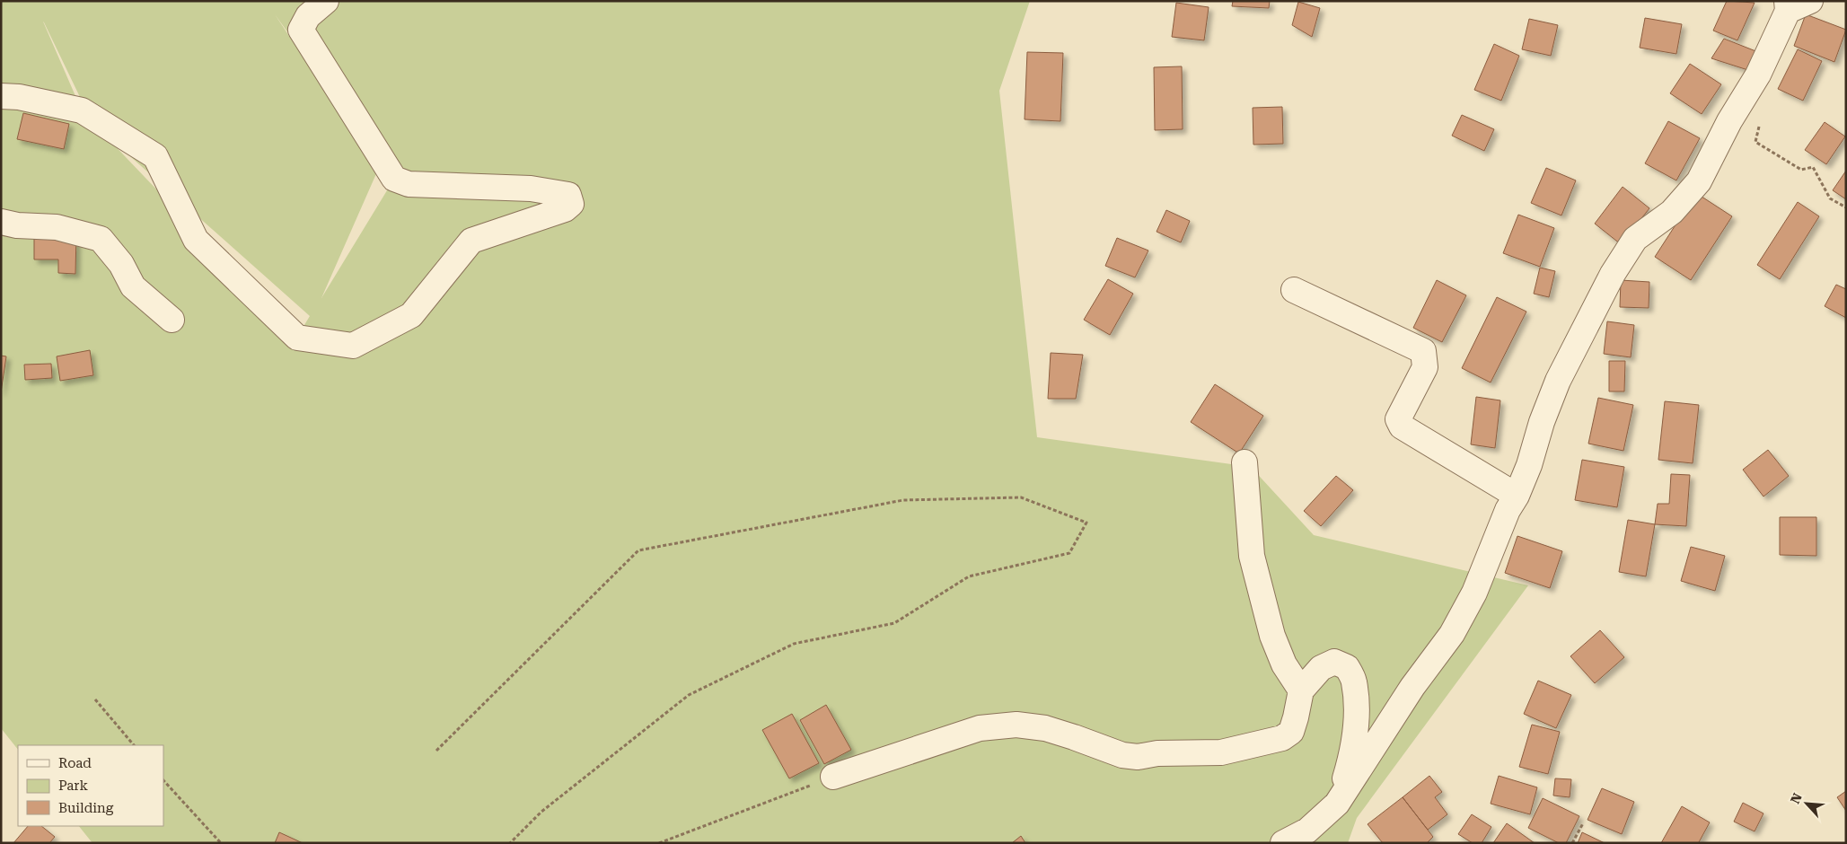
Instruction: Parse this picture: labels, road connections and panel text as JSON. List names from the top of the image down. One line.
{"legend":["Road","Park","Building"],"north":"top left"}
